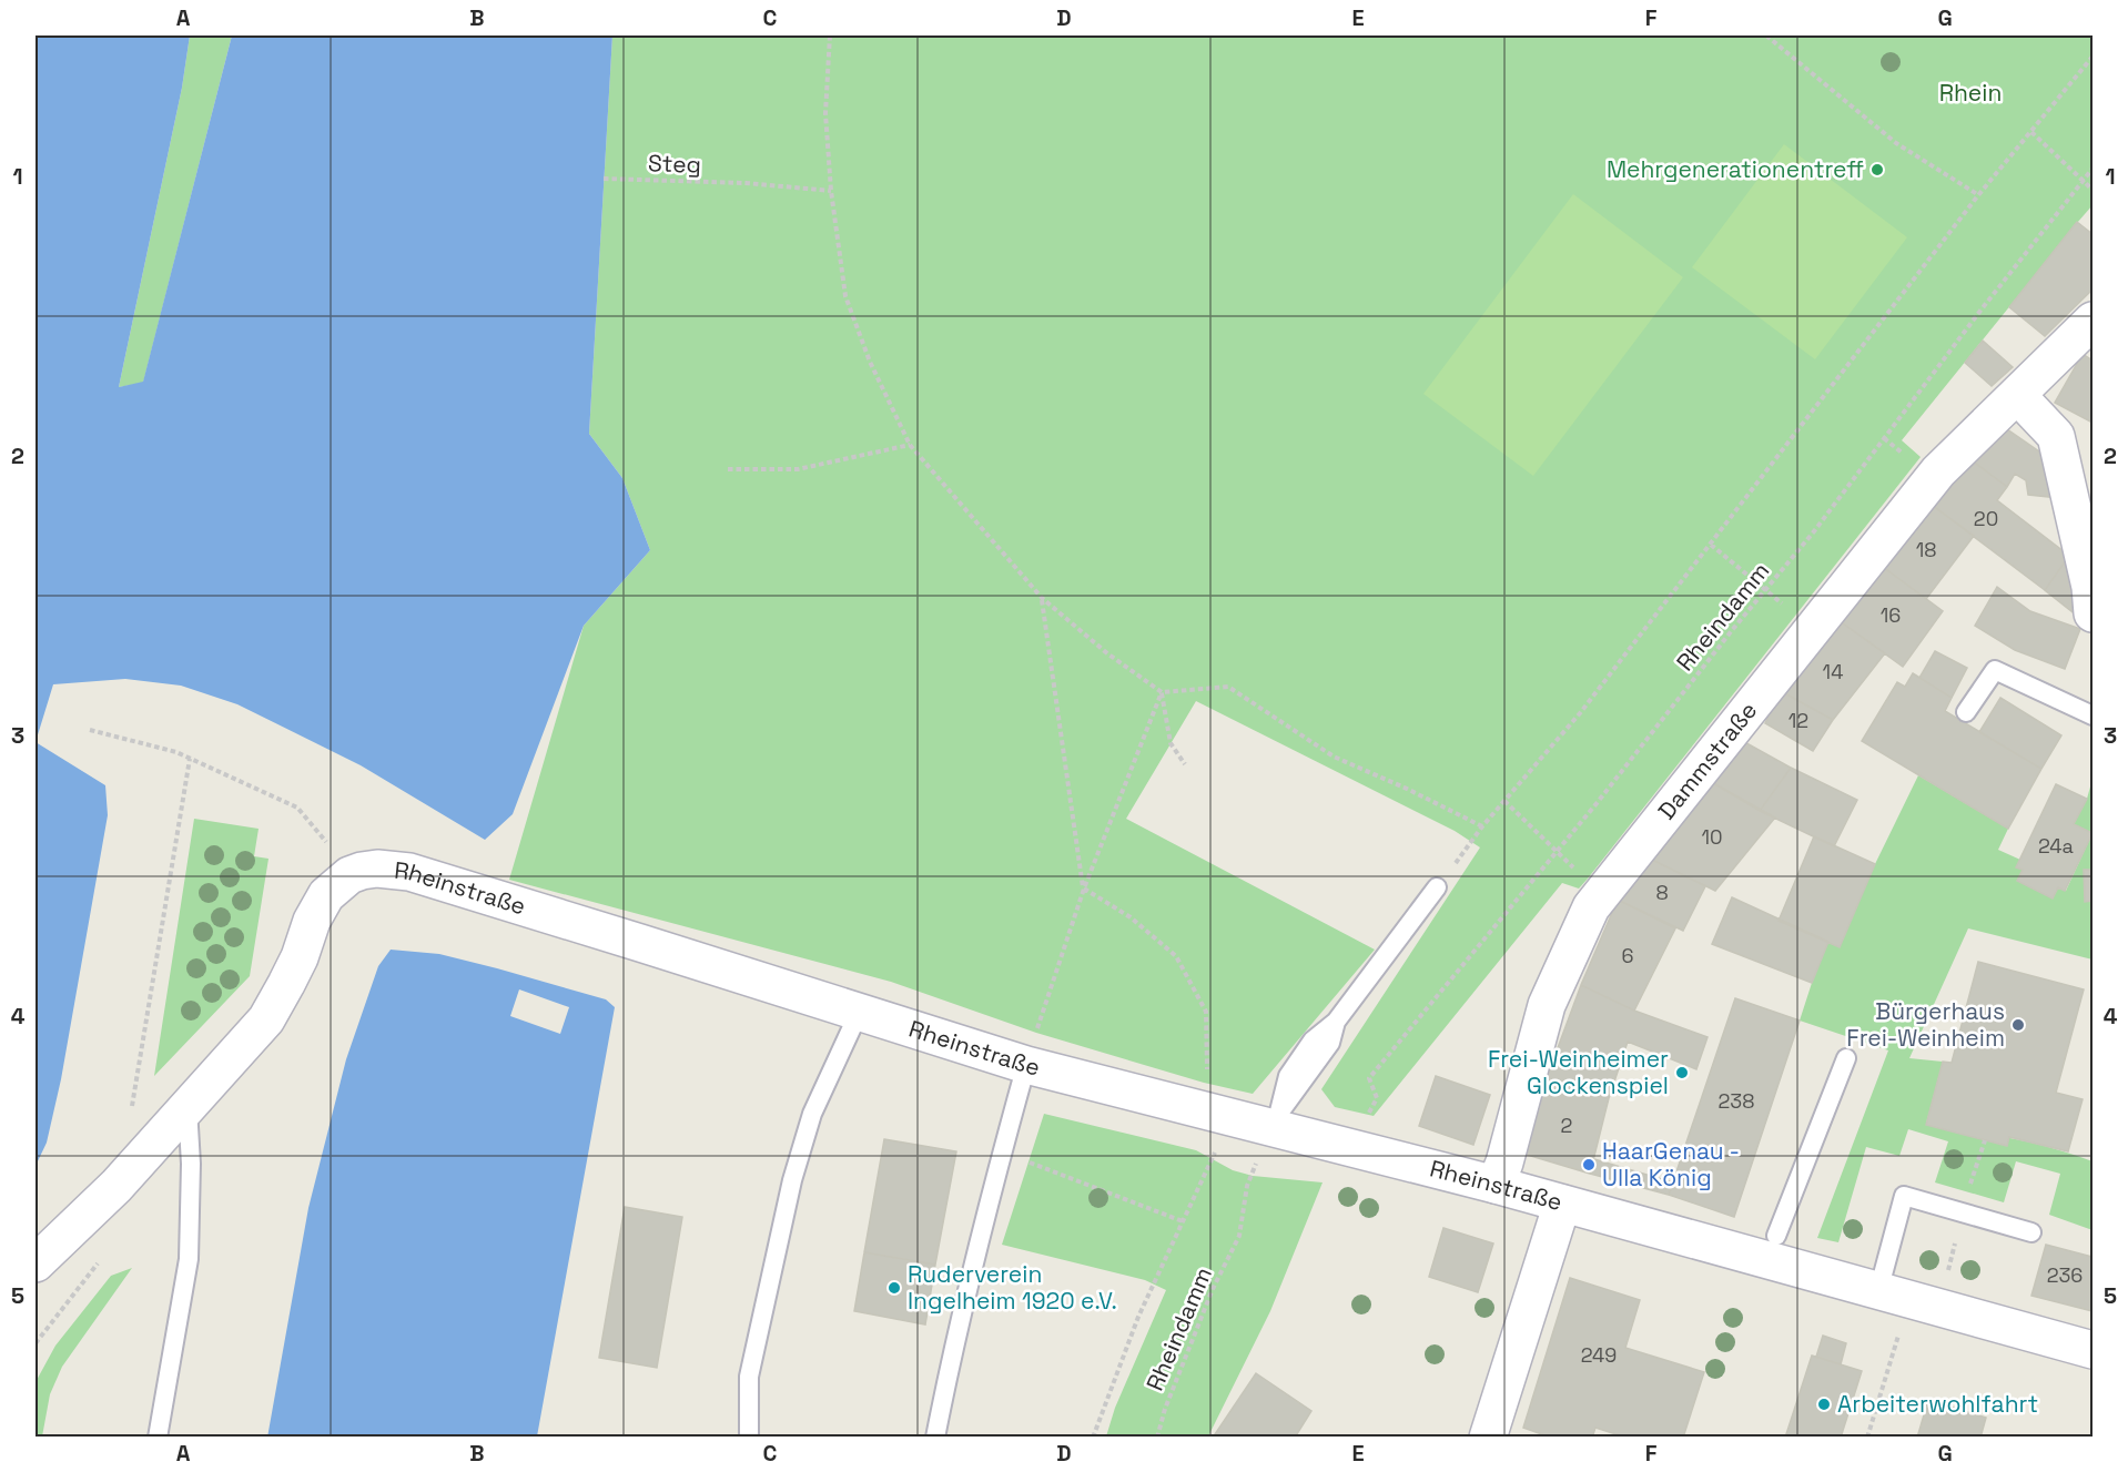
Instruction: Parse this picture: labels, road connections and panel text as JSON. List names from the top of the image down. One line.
{"streets":{"street":["Dammstraße","Rheinstraße"],"path":["Steg","Rheindamm"]},"crossings":[["Rheindamm","Rheinstraße"],["Dammstraße","Rheinstraße"]],"parks":["Rhein"],"places":["Mehrgenerationentreff","Bürgerhaus Frei-Weinheim","Frei-Weinheimer Glockenspiel","HaarGenau - Ulla König","Ruderverein Ingelheim 1920 e.V.","Arbeiterwohlfahrt"],"house_numbers":["20","18","16","14","12","10","24a","8","6","238","2","236","249"],"grid":{"columns":["A","B","C","D","E","F","G"],"rows":["1","2","3","4","5"]}}
